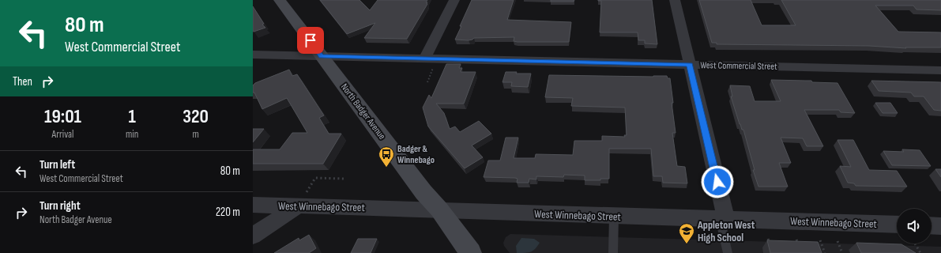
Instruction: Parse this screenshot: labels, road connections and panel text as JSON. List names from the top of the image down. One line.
{"streets":{"main road":["North Badger Avenue"],"street":["West Commercial Street","West Winnebago Street"]},"crossings":[["West Commercial Street","North Badger Avenue"],["North Badger Avenue","West Winnebago Street"]],"places":{"bus stop":["Badger & Winnebago"],"school or university":["Appleton West High School"]},"page":{"turn":["80 m","West Commercial Street"],"then":"Then","eta":["19:01","Arrival","1","min","320","m"],"list":[{"name":"Turn left","note":"West Commercial Street","value":"80 m"},{"name":"Turn right","note":"North Badger Avenue","value":"220 m"}]}}
